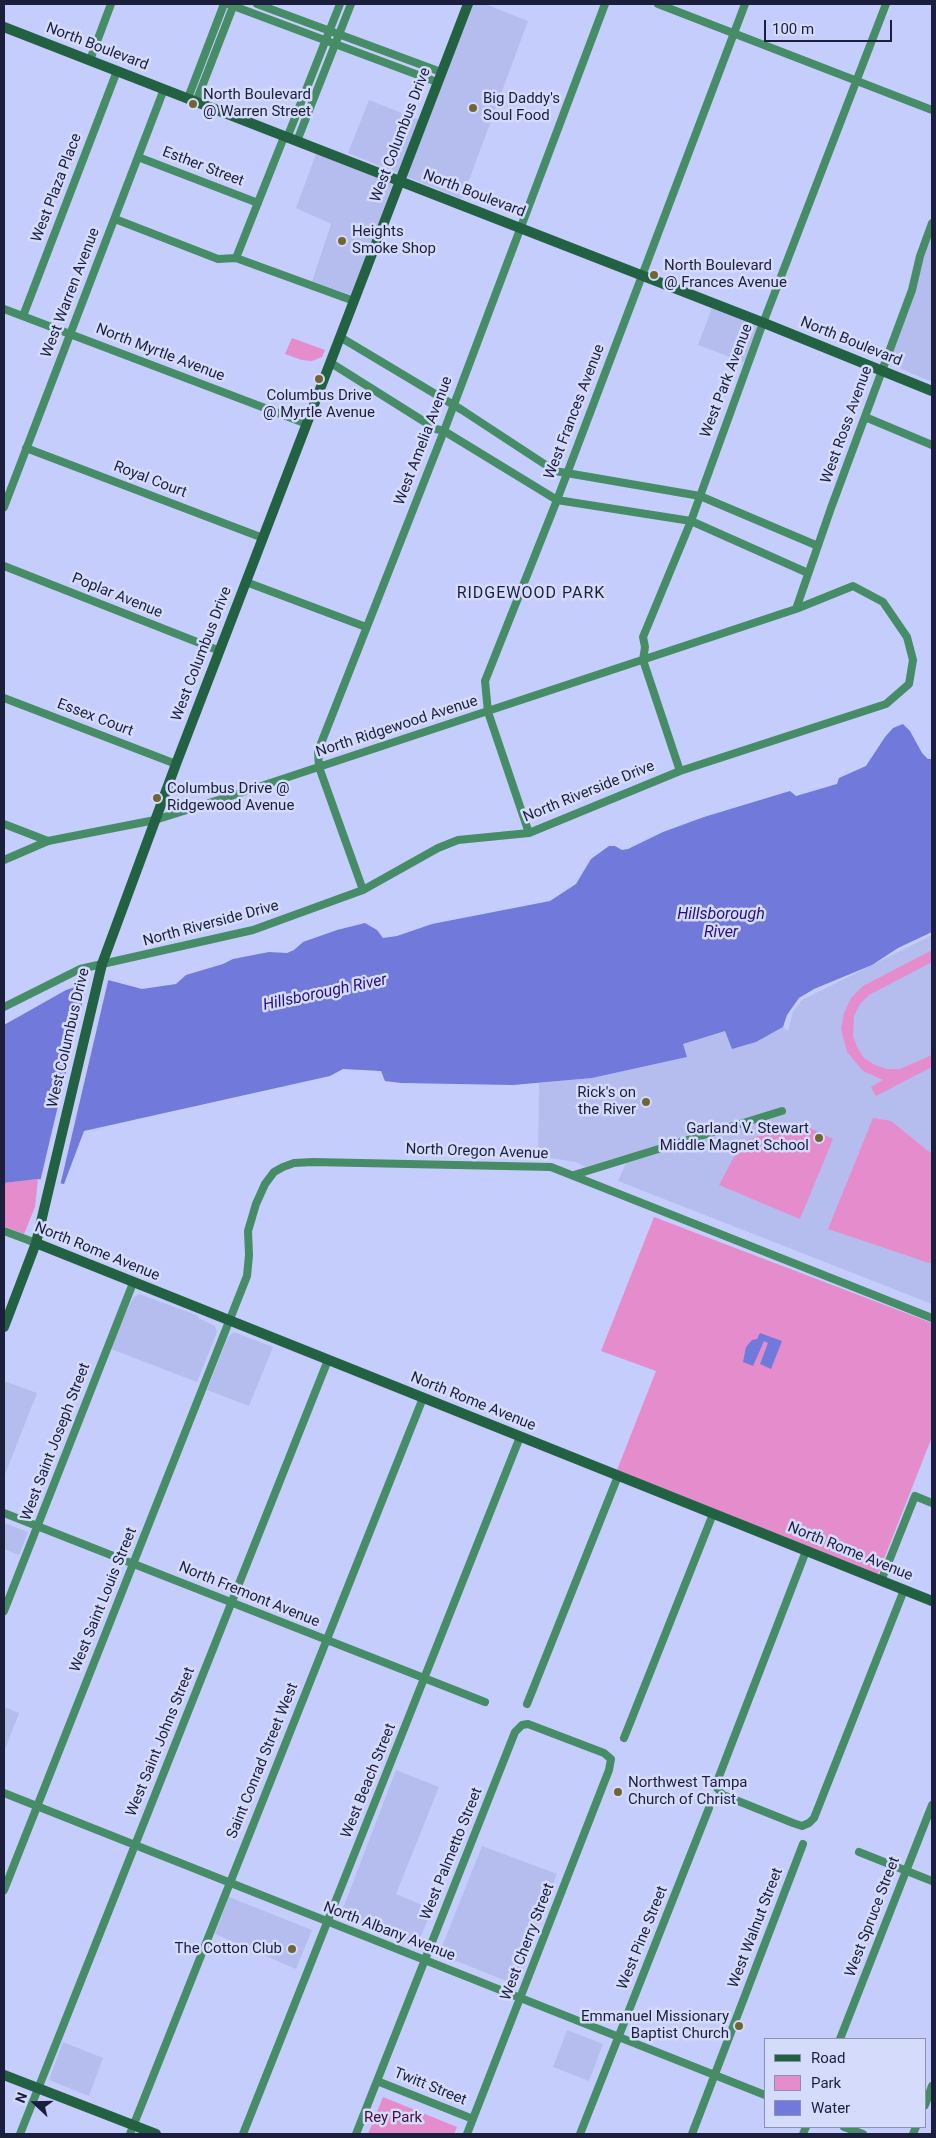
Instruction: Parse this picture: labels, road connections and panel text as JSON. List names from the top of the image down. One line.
{"streets":{"street":["North Boulevard","West Columbus Drive","Esther Street","West Plaza Place","West Warren Avenue","North Myrtle Avenue","West Park Avenue","West Frances Avenue","West Ross Avenue","West Amelia Avenue","Royal Court","Poplar Avenue","Essex Court","North Ridgewood Avenue","North Riverside Drive","North Oregon Avenue","North Rome Avenue","West Saint Joseph Street","North Fremont Avenue","West Saint Louis Street","West Saint Johns Street","Saint Conrad Street West","West Beach Street","West Palmetto Street","West Spruce Street","West Walnut Street","North Albany Avenue","West Pine Street","West Cherry Street","Twitt Street"]},"crossings":[["North Boulevard","West Columbus Drive"],["North Boulevard","West Plaza Place"],["North Boulevard","West Warren Avenue"],["North Boulevard","West Park Avenue"],["North Boulevard","West Frances Avenue"],["North Boulevard","West Ross Avenue"],["North Boulevard","West Amelia Avenue"],["West Columbus Drive","North Myrtle Avenue"],["West Columbus Drive","Royal Court"],["West Columbus Drive","Poplar Avenue"],["West Columbus Drive","Essex Court"],["West Columbus Drive","North Ridgewood Avenue"],["West Columbus Drive","North Riverside Drive"],["West Columbus Drive","North Rome Avenue"],["Esther Street","West Warren Avenue"],["West Plaza Place","North Myrtle Avenue"],["West Warren Avenue","North Myrtle Avenue"],["West Warren Avenue","Royal Court"],["West Park Avenue","North Ridgewood Avenue"],["West Park Avenue","North Riverside Drive"],["West Frances Avenue","North Ridgewood Avenue"],["West Frances Avenue","North Riverside Drive"],["West Ross Avenue","North Ridgewood Avenue"],["West Amelia Avenue","North Ridgewood Avenue"],["West Amelia Avenue","North Riverside Drive"],["North Ridgewood Avenue","North Riverside Drive"],["North Oregon Avenue","North Rome Avenue"],["North Oregon Avenue","West Saint Louis Street"],["North Rome Avenue","West Saint Joseph Street"],["North Rome Avenue","West Saint Louis Street"],["North Rome Avenue","West Saint Johns Street"],["North Rome Avenue","Saint Conrad Street West"],["North Rome Avenue","West Beach Street"],["West Saint Joseph Street","North Fremont Avenue"],["North Fremont Avenue","West Saint Louis Street"],["North Fremont Avenue","West Saint Johns Street"],["North Fremont Avenue","Saint Conrad Street West"],["North Fremont Avenue","West Beach Street"],["West Saint Louis Street","North Albany Avenue"],["West Saint Johns Street","North Albany Avenue"],["Saint Conrad Street West","North Albany Avenue"],["West Beach Street","North Albany Avenue"],["West Palmetto Street","North Albany Avenue"],["West Palmetto Street","West Cherry Street"],["West Palmetto Street","Twitt Street"],["West Walnut Street","North Albany Avenue"],["North Albany Avenue","West Pine Street"],["North Albany Avenue","West Cherry Street"],["West Cherry Street","Twitt Street"]],"districts":["RIDGEWOOD PARK"],"water":["Hillsborough River"],"parks":["Rey Park"],"places":["North Boulevard @ Warren Street","Big Daddy's Soul Food","Heights Smoke Shop","North Boulevard @ Frances Avenue","Columbus Drive @ Myrtle Avenue","Columbus Drive @ Ridgewood Avenue","Rick's on the River","Garland V. Stewart Middle Magnet School","Northwest Tampa Church of Christ","The Cotton Club","Emmanuel Missionary Baptist Church"],"legend":["Road","Park","Water"],"scale_bar":"100 m","north":"left"}
